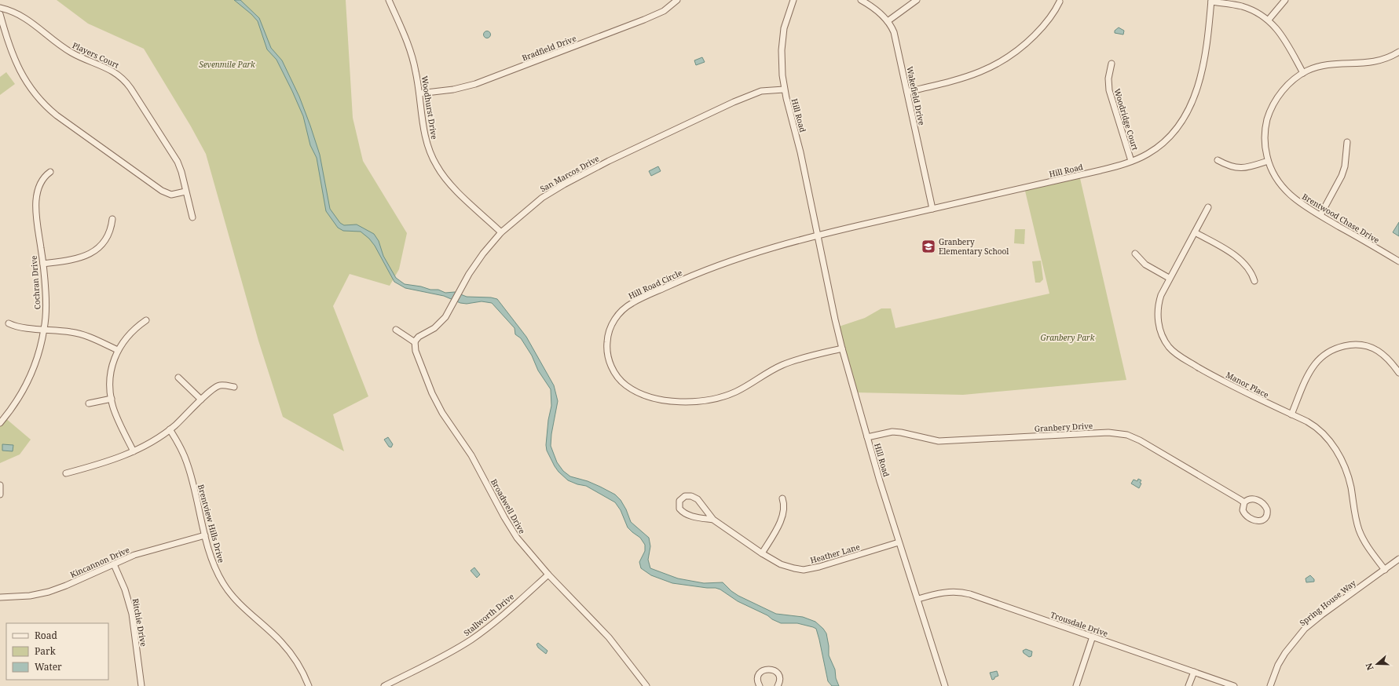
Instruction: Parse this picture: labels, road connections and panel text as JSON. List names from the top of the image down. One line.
{"streets":{"street":["Bradfield Drive","Players Court","Wakefield Drive","Woodhurst Drive","Hill Road","Woodridge Court","San Marcos Drive","Brentwood Chase Drive","Cochran Drive","Hill Road Circle","Manor Place","Granbery Drive","Broadwell Drive","Brentview Hills Drive","Heather Lane","Kincannon Drive","Spring House Way","Stallworth Drive","Ritchie Drive","Trousdale Drive"]},"crossings":[["Bradfield Drive","Woodhurst Drive"],["Wakefield Drive","Hill Road"],["Woodhurst Drive","San Marcos Drive"],["Hill Road","Woodridge Court"],["Hill Road","San Marcos Drive"],["Hill Road","Hill Road Circle"],["Hill Road","Granbery Drive"],["Hill Road","Heather Lane"],["Hill Road","Trousdale Drive"],["San Marcos Drive","Broadwell Drive"],["Manor Place","Spring House Way"],["Broadwell Drive","Stallworth Drive"],["Brentview Hills Drive","Kincannon Drive"],["Kincannon Drive","Ritchie Drive"]],"parks":["Sevenmile Park","Granbery Park"],"places":{"school or university":["Granbery Elementary School"]},"legend":["Road","Park","Water"],"north":"left"}
